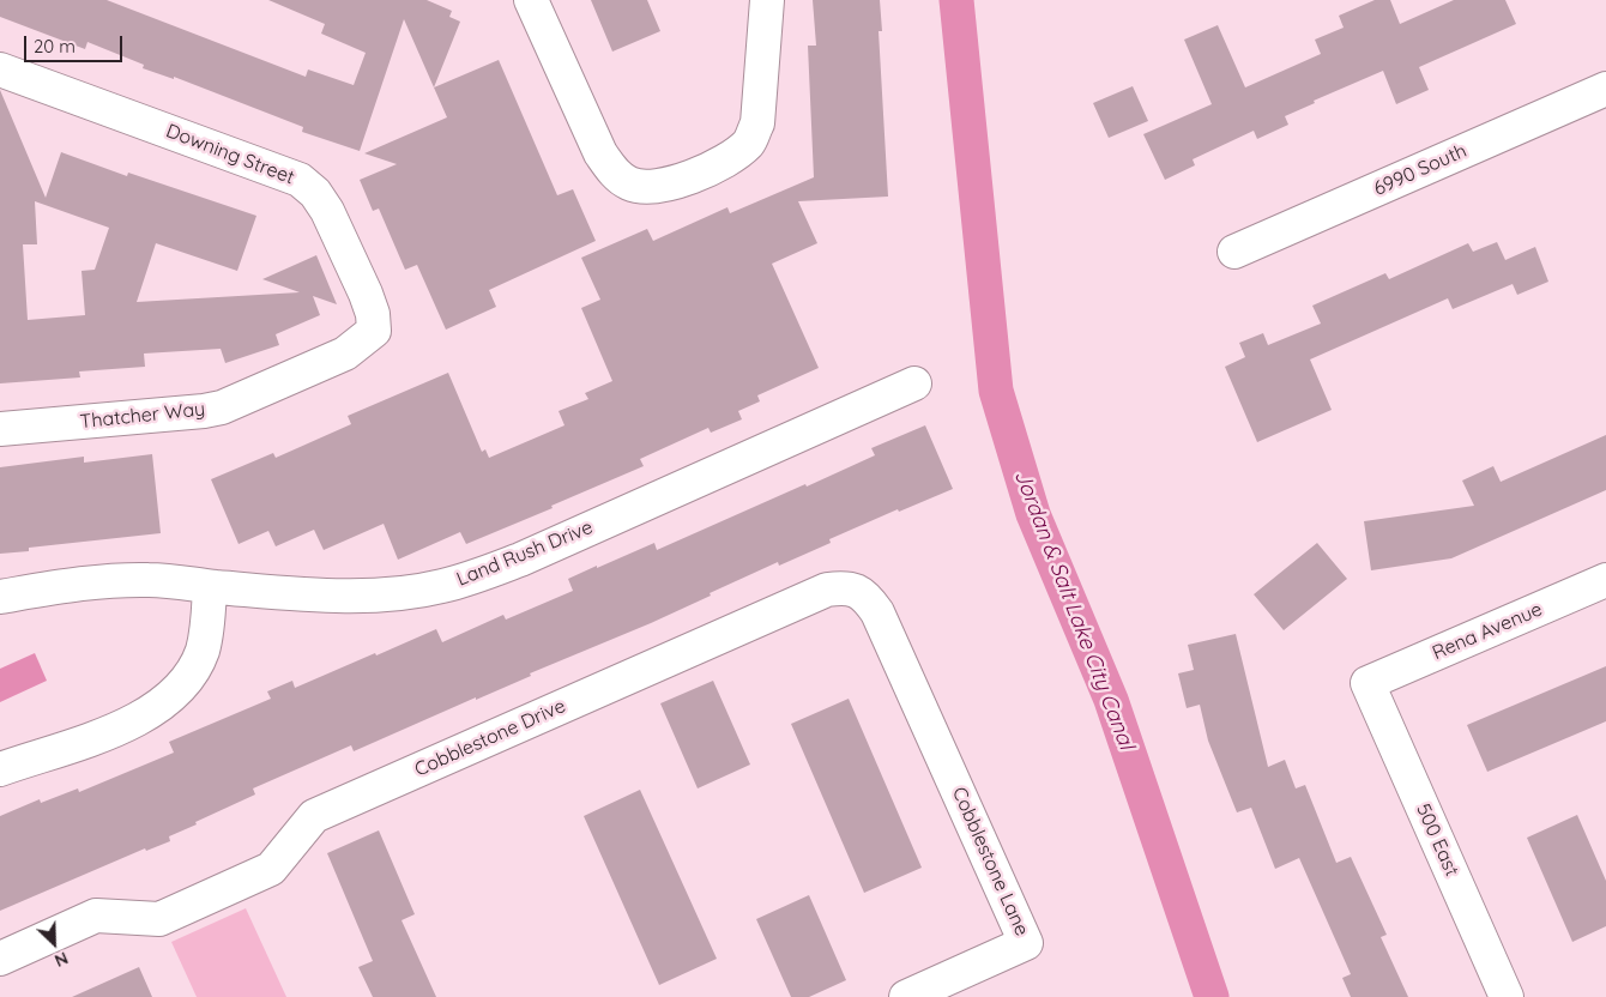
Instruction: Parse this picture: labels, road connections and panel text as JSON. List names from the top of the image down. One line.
{"streets":{"street":["Downing Street","6990 South","Thatcher Way","Land Rush Drive","Rena Avenue","Cobblestone Drive","500 East","Cobblestone Lane"]},"crossings":[["Downing Street","Thatcher Way"],["Rena Avenue","500 East"],["Cobblestone Drive","Cobblestone Lane"]],"water":["Jordan & Salt Lake City Canal"],"scale_bar":"20 m","north":"bottom right"}
